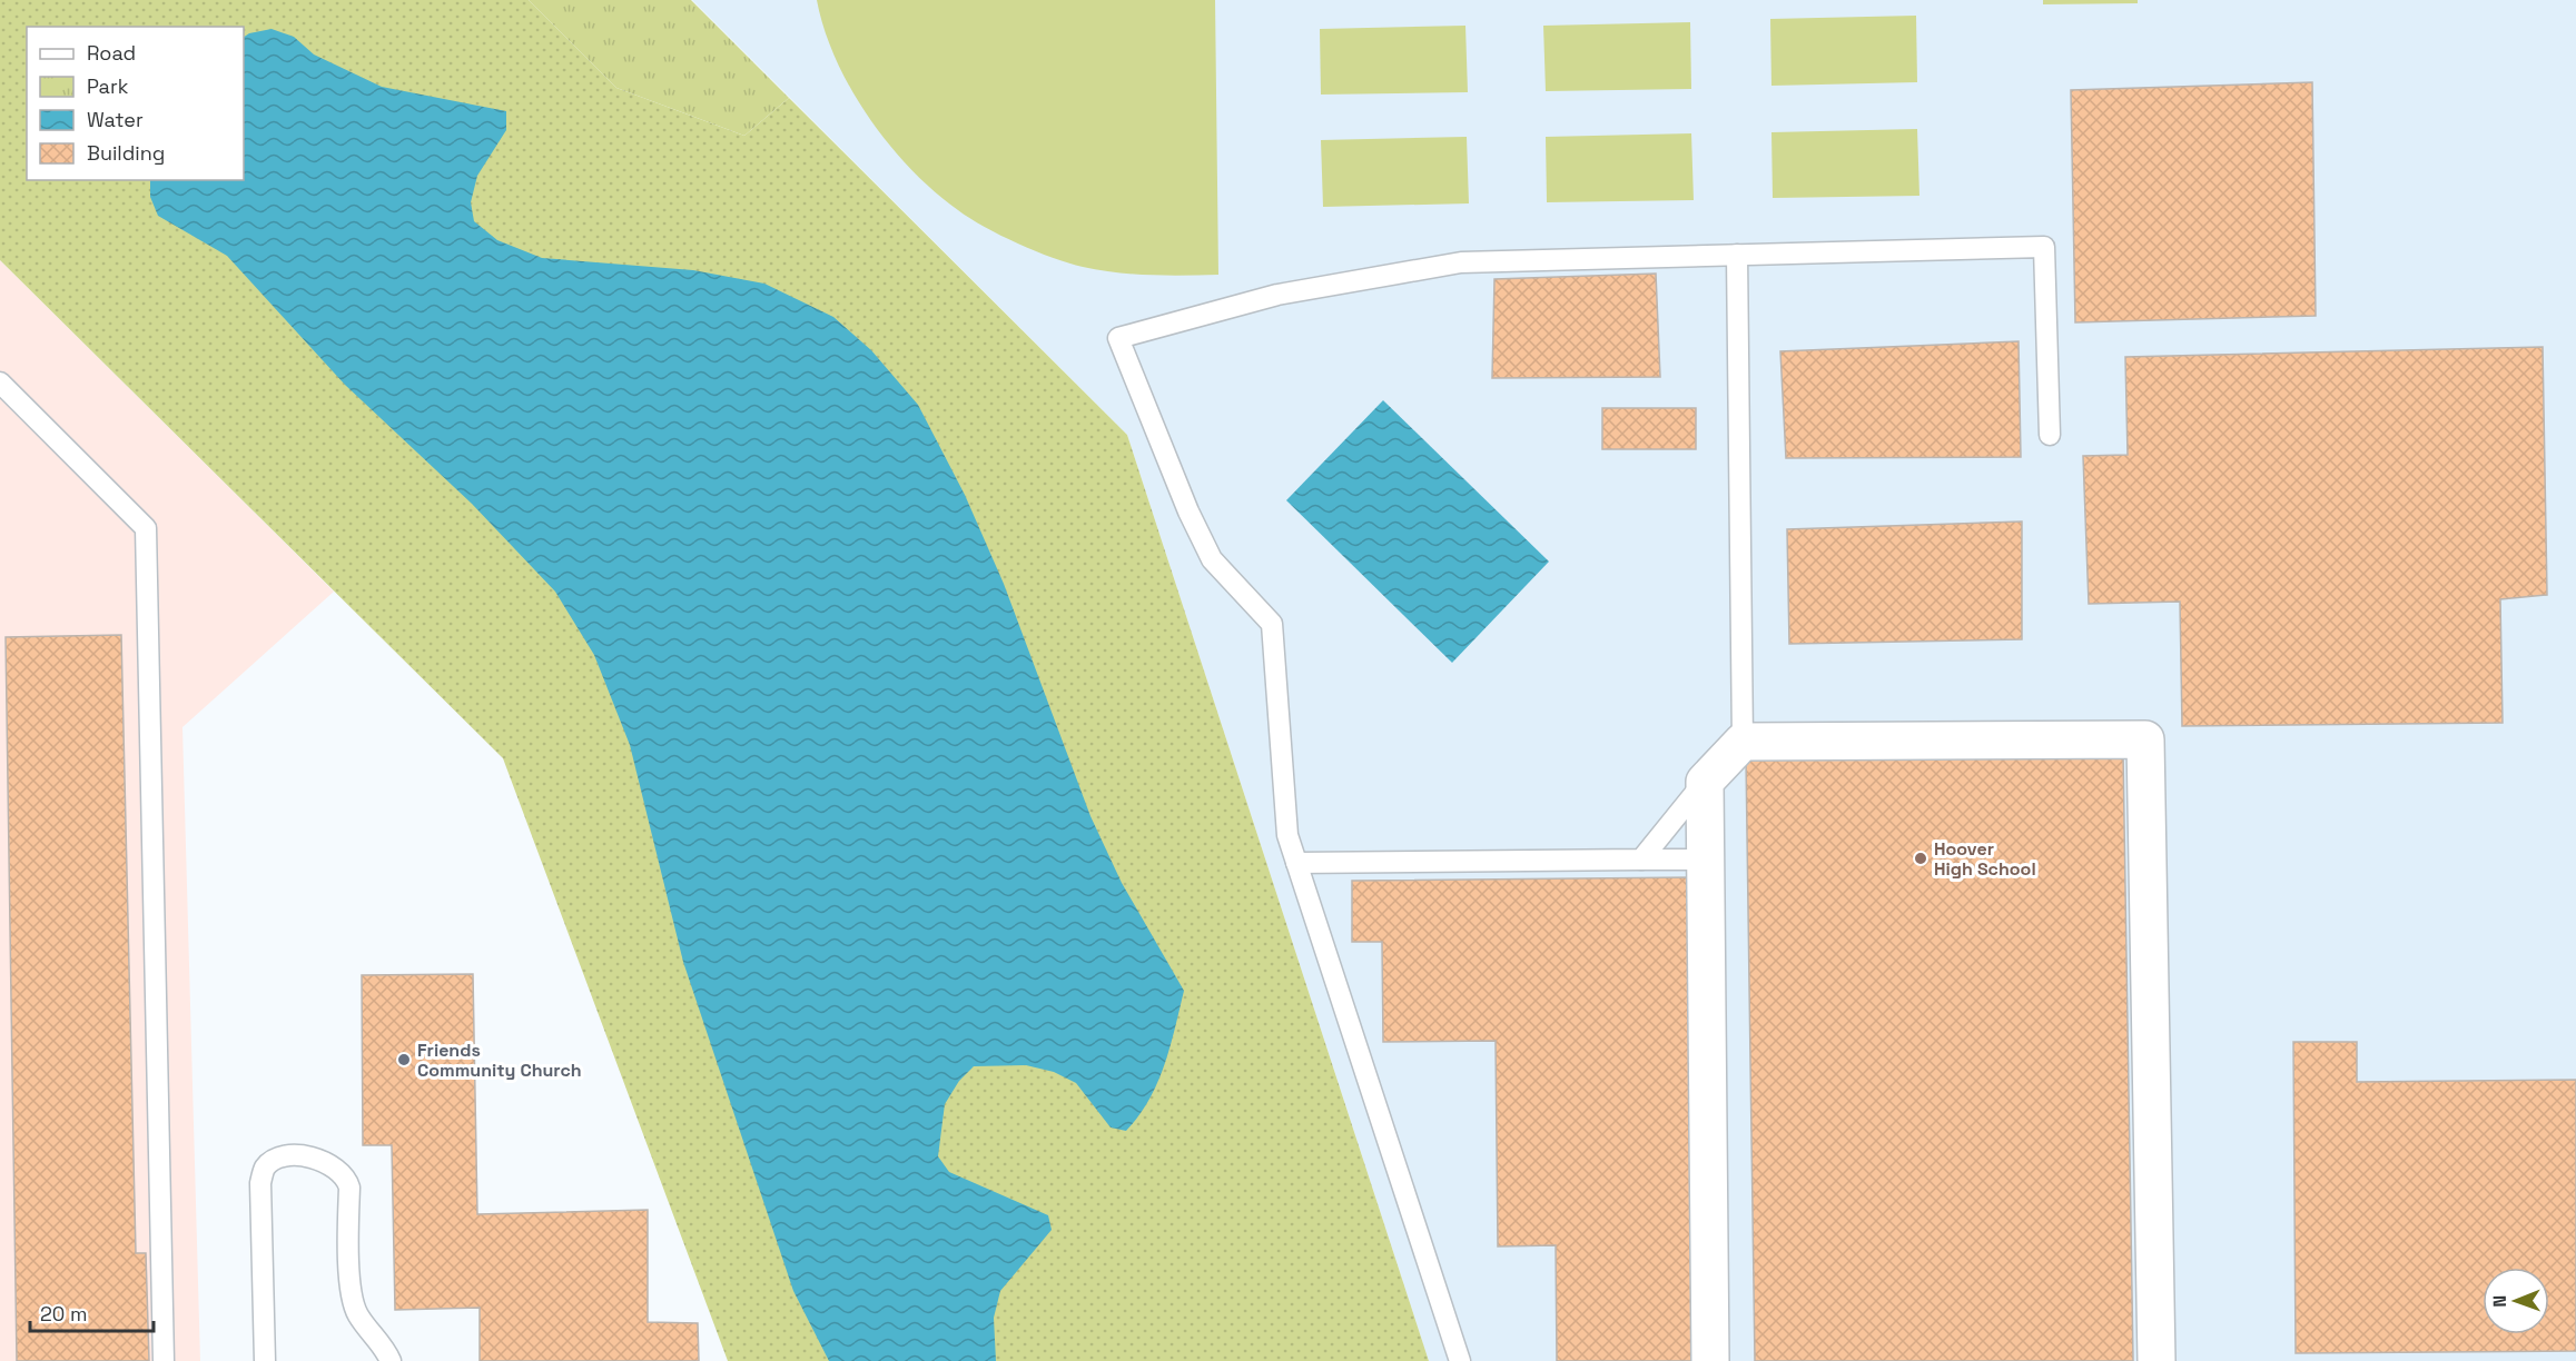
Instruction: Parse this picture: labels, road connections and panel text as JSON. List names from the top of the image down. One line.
{"places":["Hoover High School","Friends Community Church"],"legend":["Road","Park","Water","Building"],"scale_bar":"20 m","north":"left"}
